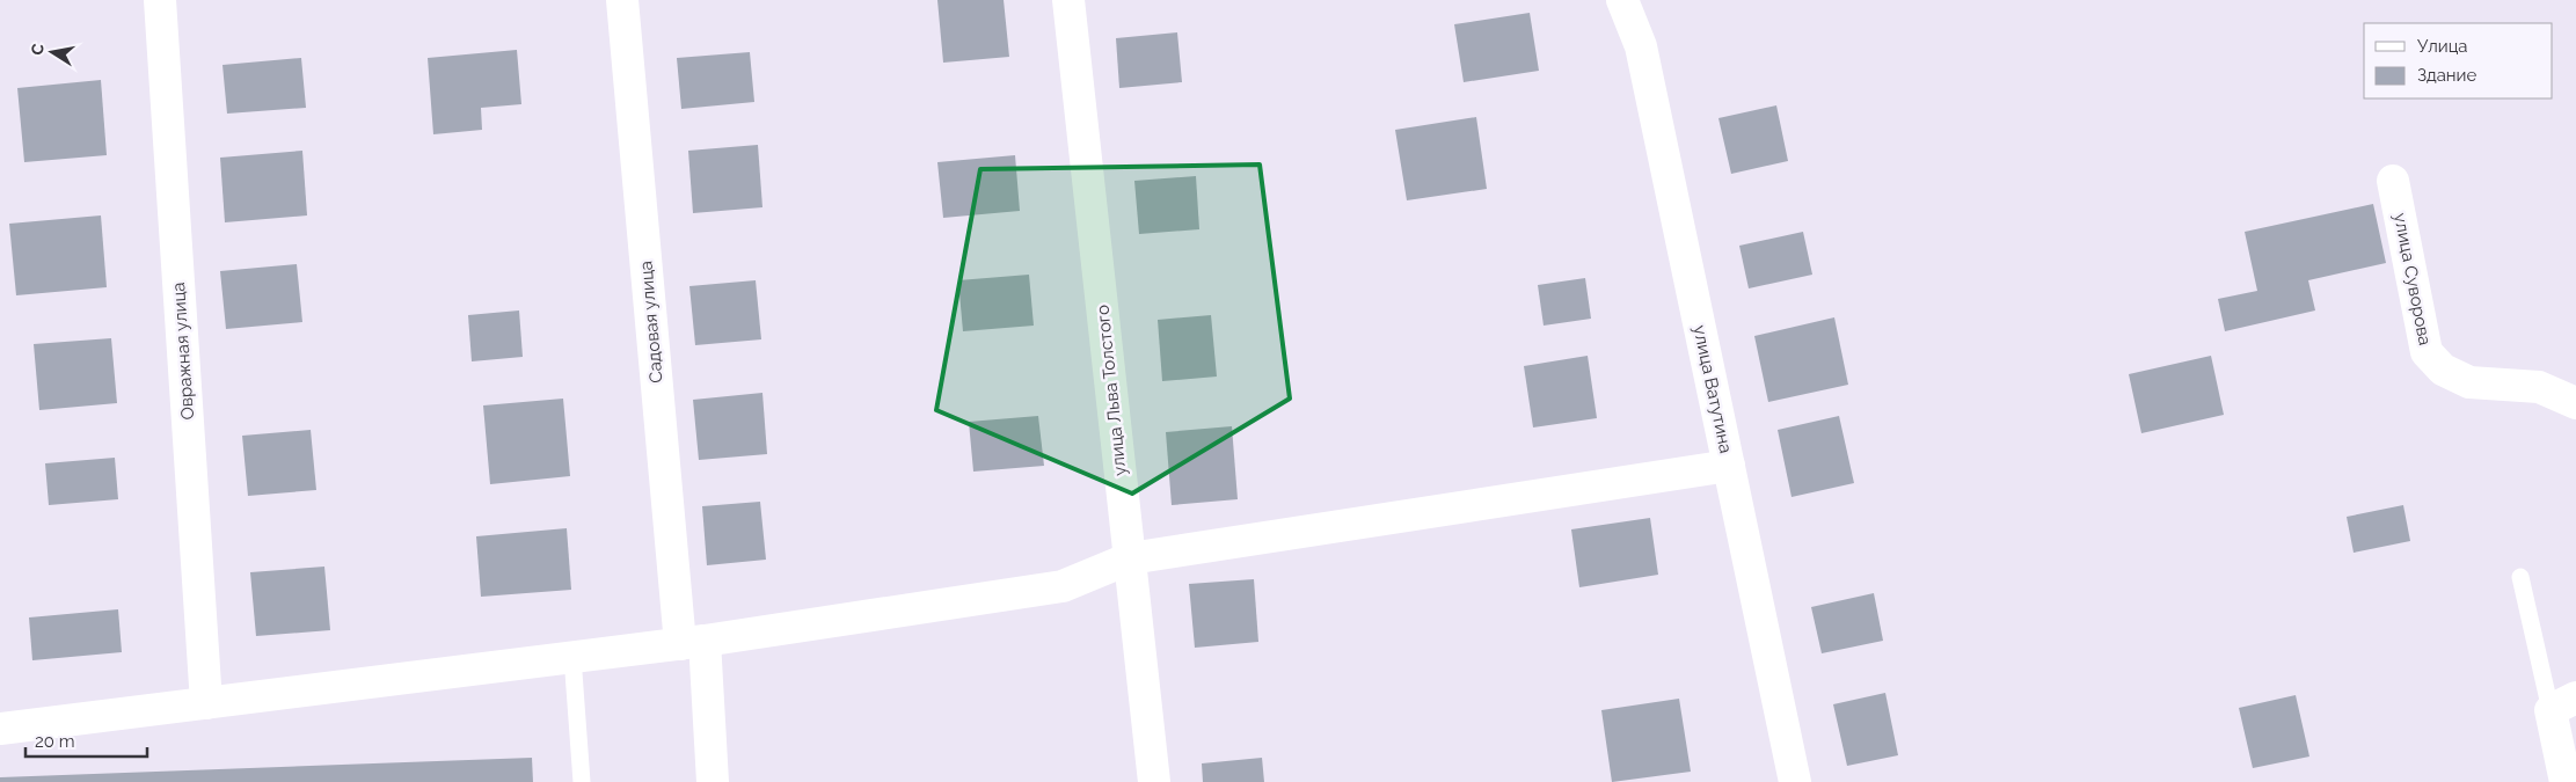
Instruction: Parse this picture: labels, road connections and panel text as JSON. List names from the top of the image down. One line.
{"streets":{"street":["улица Суворова","Садовая улица","Овражная улица","улица Ватутина","улица Льва Толстого"]},"legend":["Улица","Здание"],"scale_bar":"20 m","north":"left"}
